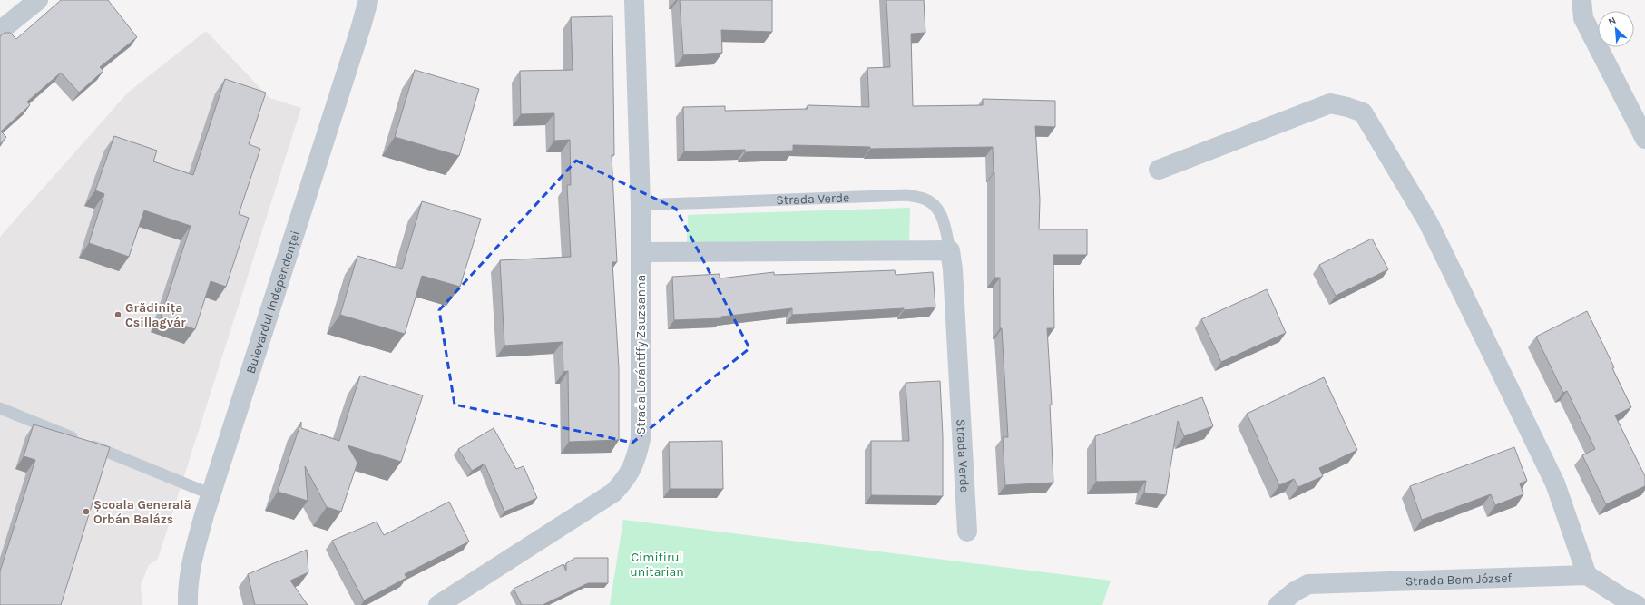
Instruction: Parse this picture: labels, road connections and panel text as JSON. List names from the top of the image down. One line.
{"streets":{"street":["Strada Verde","Bulevardul Independenței","Strada Lorántffy Zsuzsanna","Strada Bem József"]},"crossings":[["Strada Verde","Strada Lorántffy Zsuzsanna"]],"parks":["Cimitirul unitarian"],"places":["Grădinița Csillagvár","Școala Generală Orbán Balázs"],"north":"top left"}
